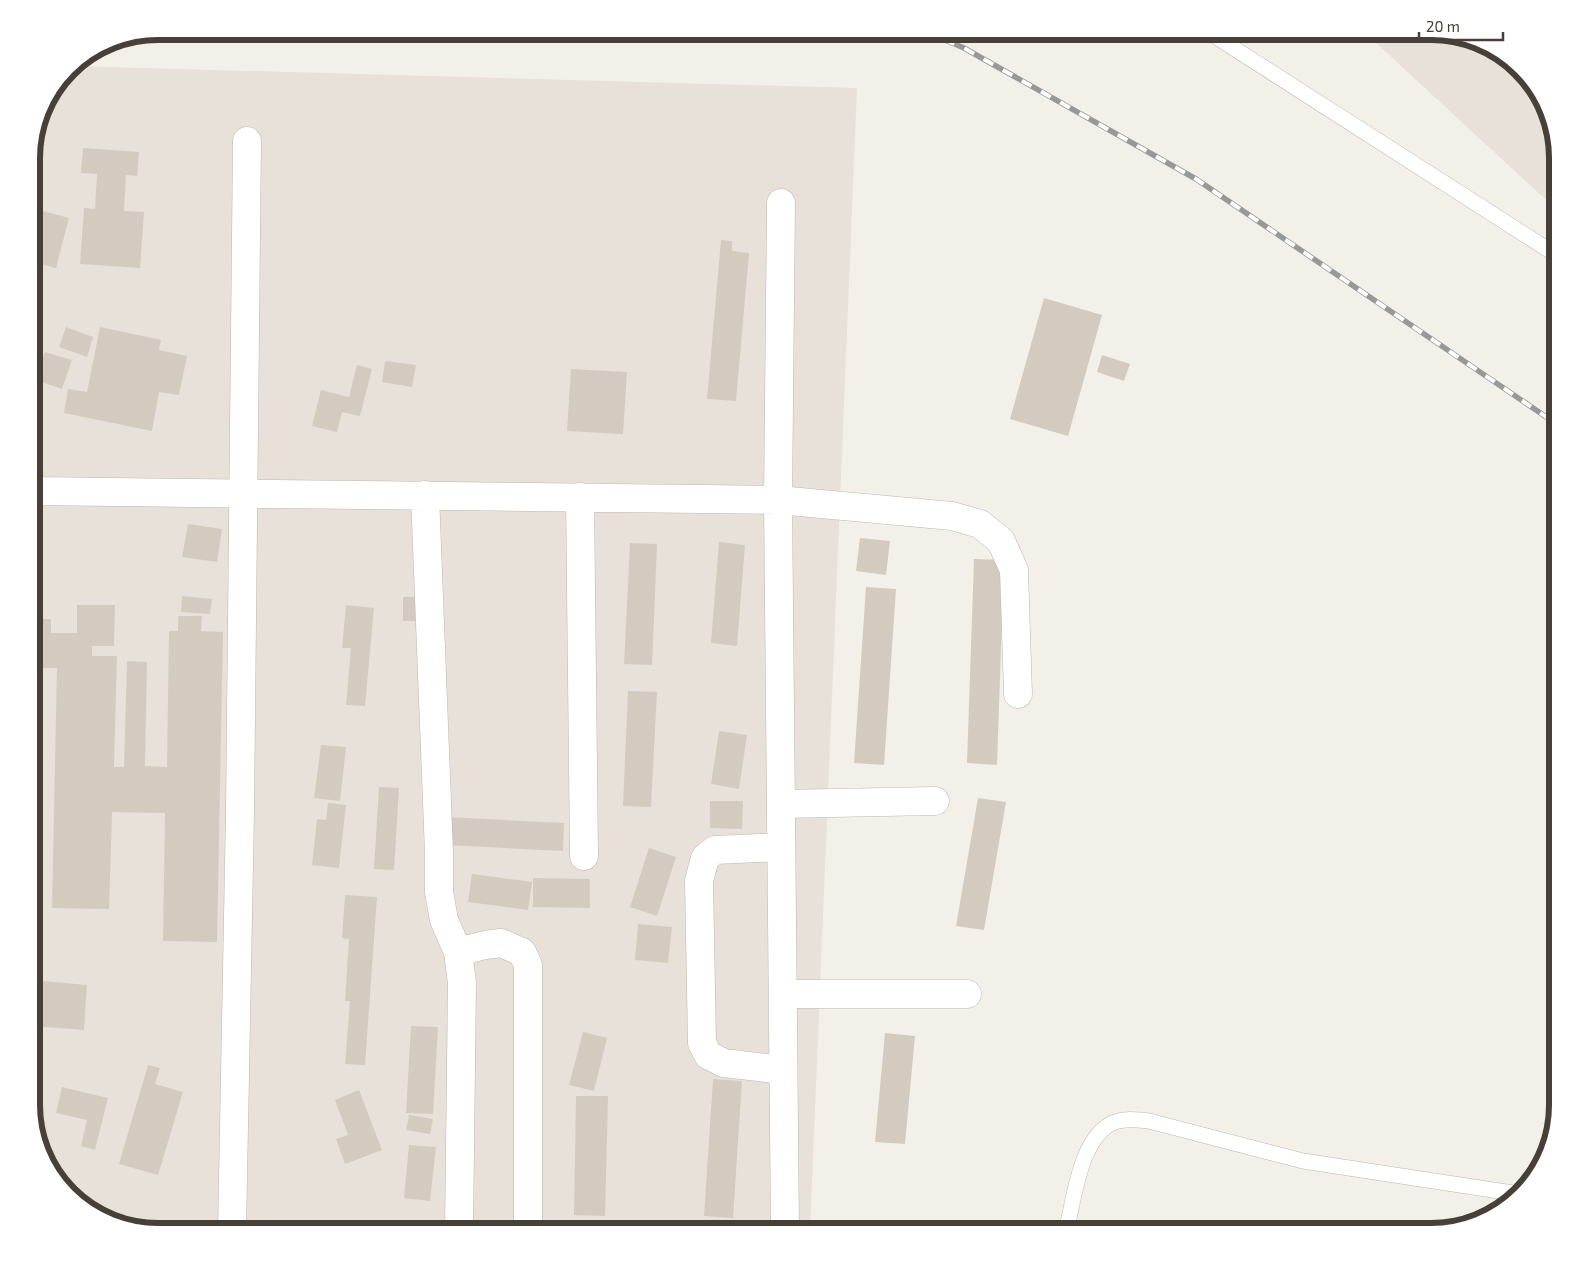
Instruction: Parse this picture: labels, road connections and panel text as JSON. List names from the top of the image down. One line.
{"scale_bar":"20 m"}
